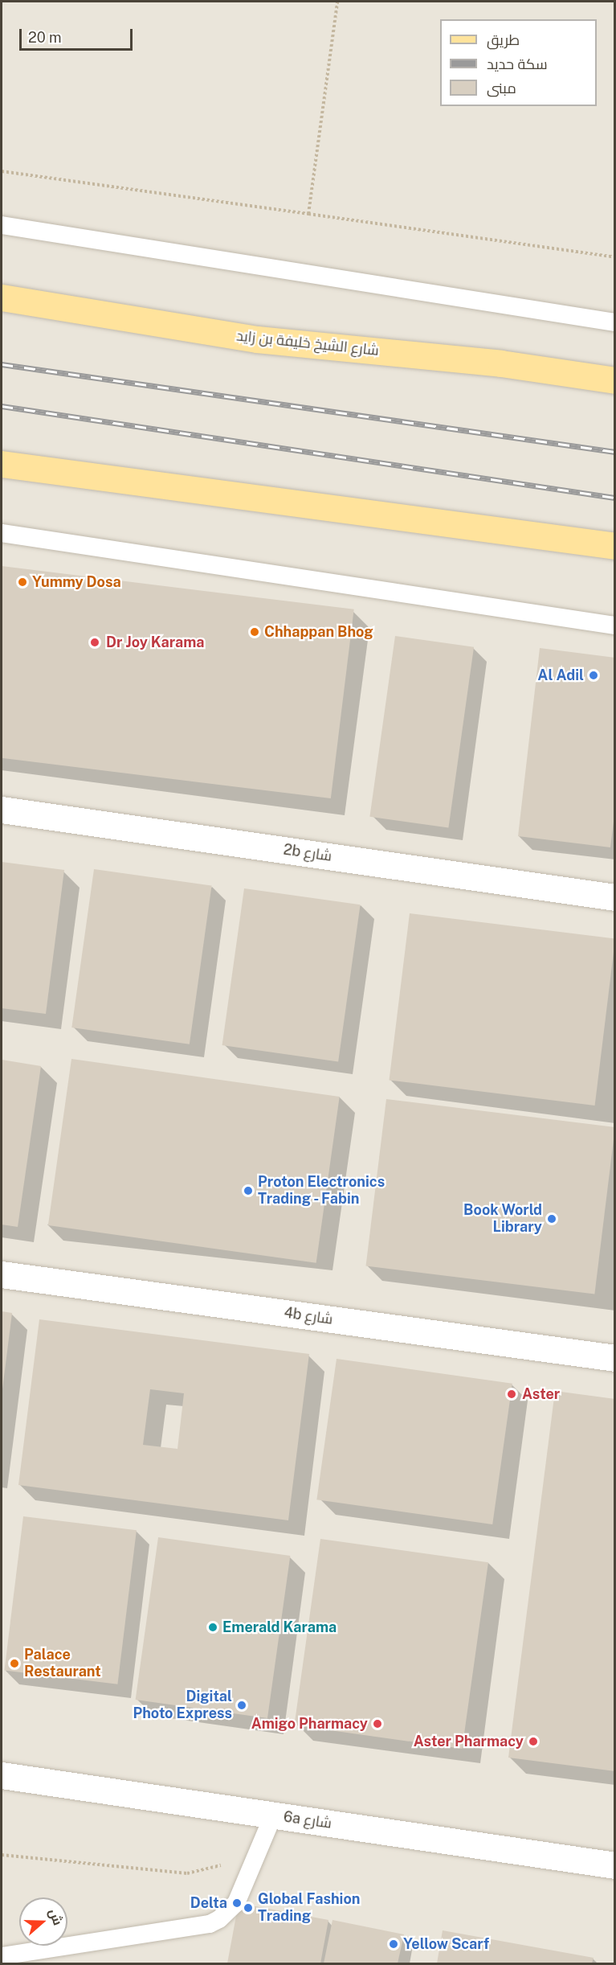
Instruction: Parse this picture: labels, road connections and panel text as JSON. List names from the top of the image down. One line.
{"streets":{"main road":["شارع الشيخ خليفة بن زايد"],"street":["2b شارع","4b شارع","6a شارع"]},"places":["Yummy Dosa","Chhappan Bhog","Dr Joy Karama","Al Adil","Proton Electronics Trading - Fabin","Book World Library","Aster","Emerald Karama","Palace Restaurant","Digital Photo Express","Amigo Pharmacy","Aster Pharmacy","Delta","Global Fashion Trading","Yellow Scarf"],"legend":["طريق","سكة حديد","مبنى"],"scale_bar":"20 m","north":"right"}
